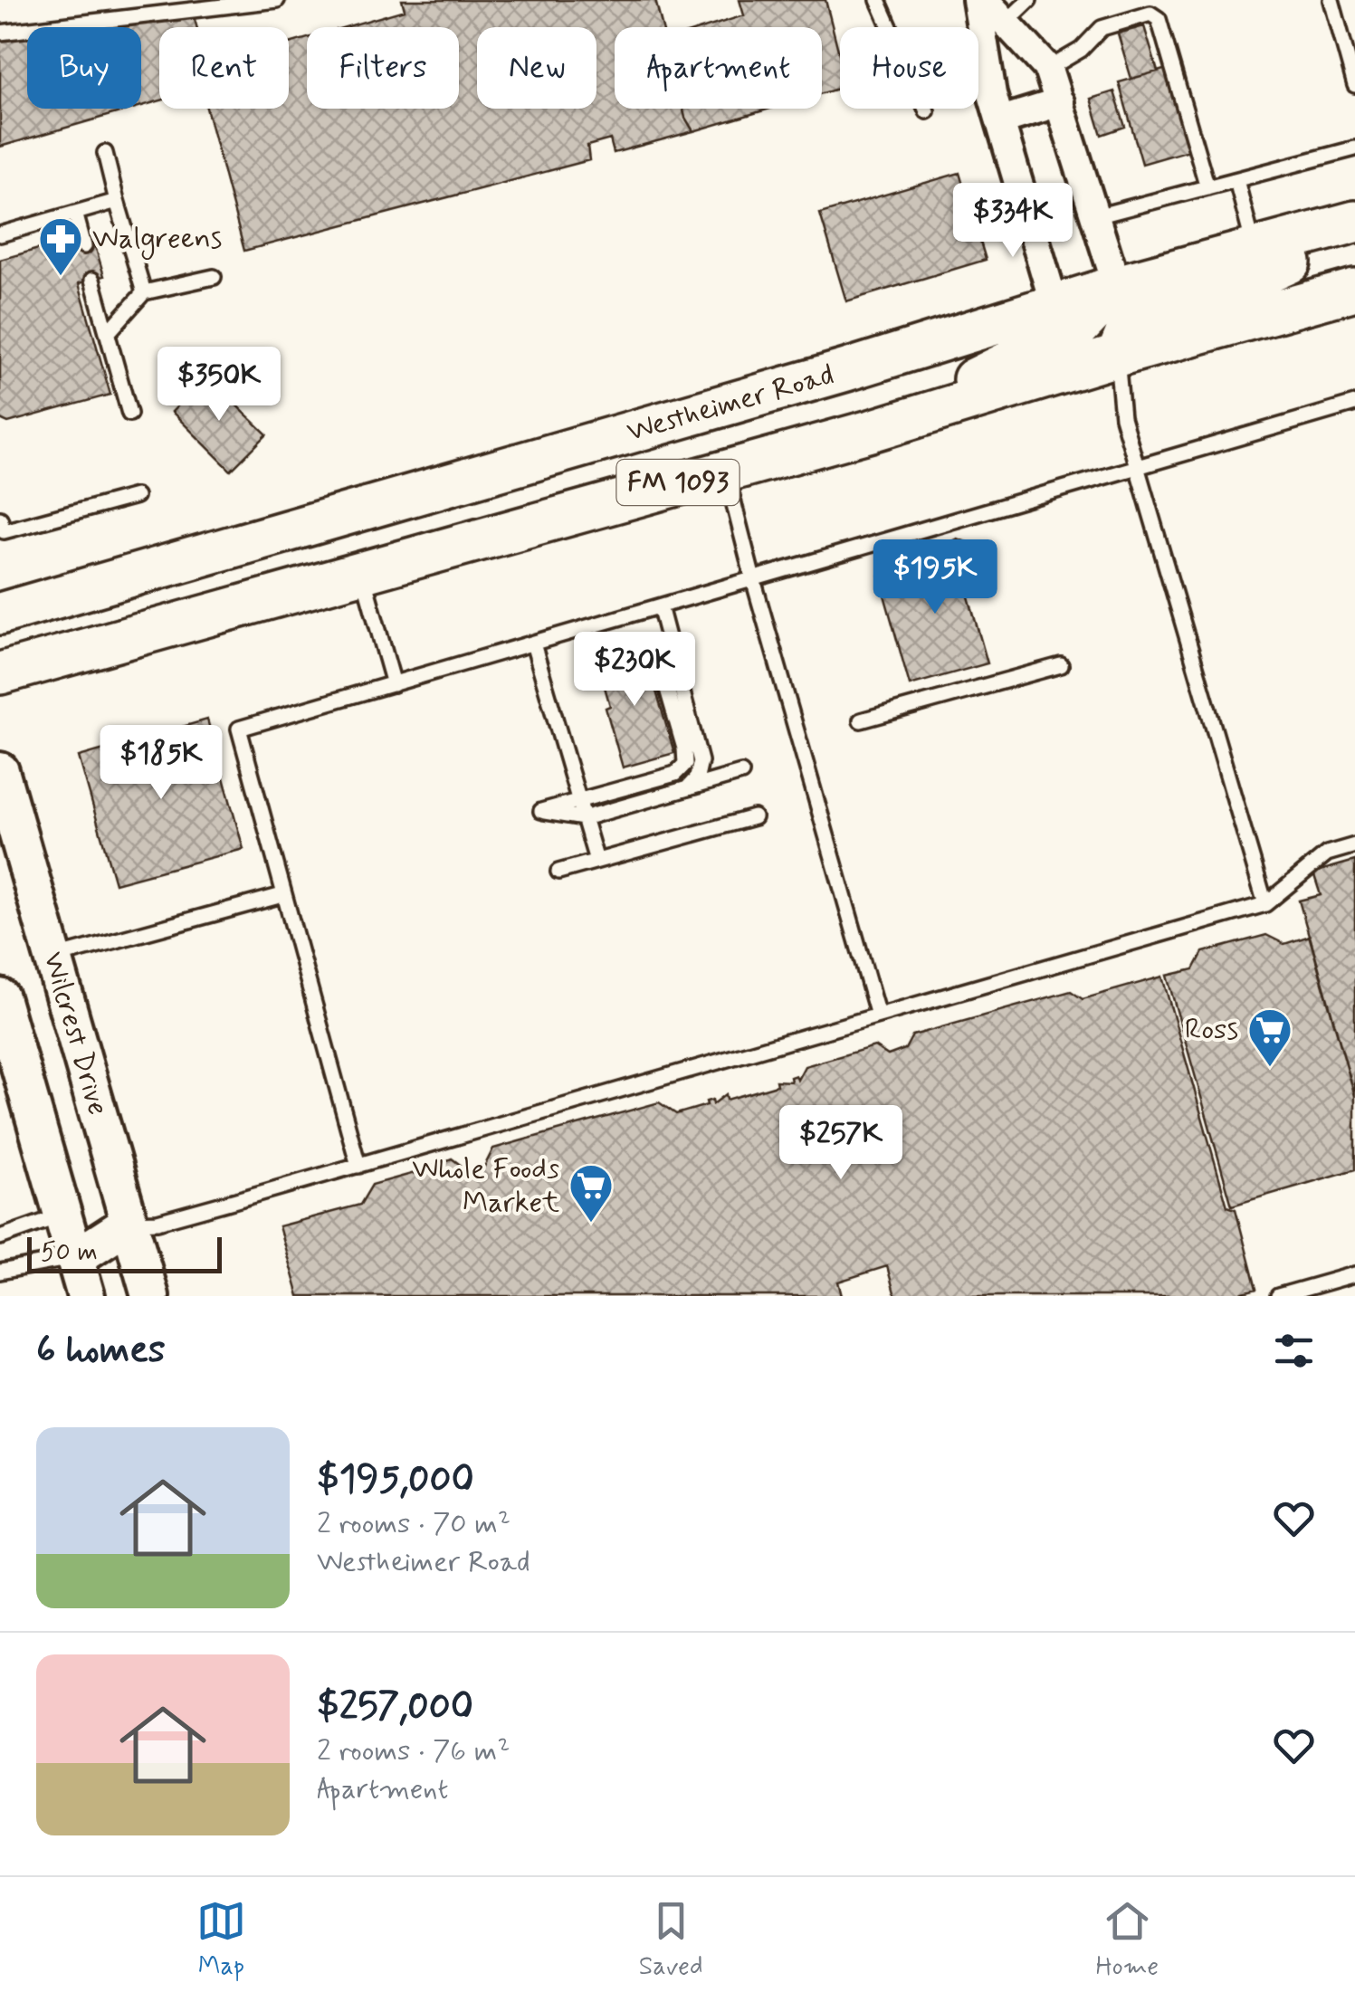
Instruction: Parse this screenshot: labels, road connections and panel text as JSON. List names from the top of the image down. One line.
{"streets":{"main road":["Westheimer Road","FM 1093","Wilcrest Drive"]},"places":{"pharmacy":["Walgreens"],"supermarket":["Ross","Whole Foods Market"]},"scale_bar":"50 m","page":{"chip":["Buy","Rent","Filters","New","Apartment","House"],"price":["$334K","$350K","$195K","$230K","$185K","$257K"],"scale":"50 m","heading":"6 homes","list":[{"name":"$195,000","note":"2 rooms · 70 m² · Westheimer Road"},{"name":"$257,000","note":"2 rooms · 76 m² · Apartment"}],"tabs":["Map","Saved","Home"]}}
